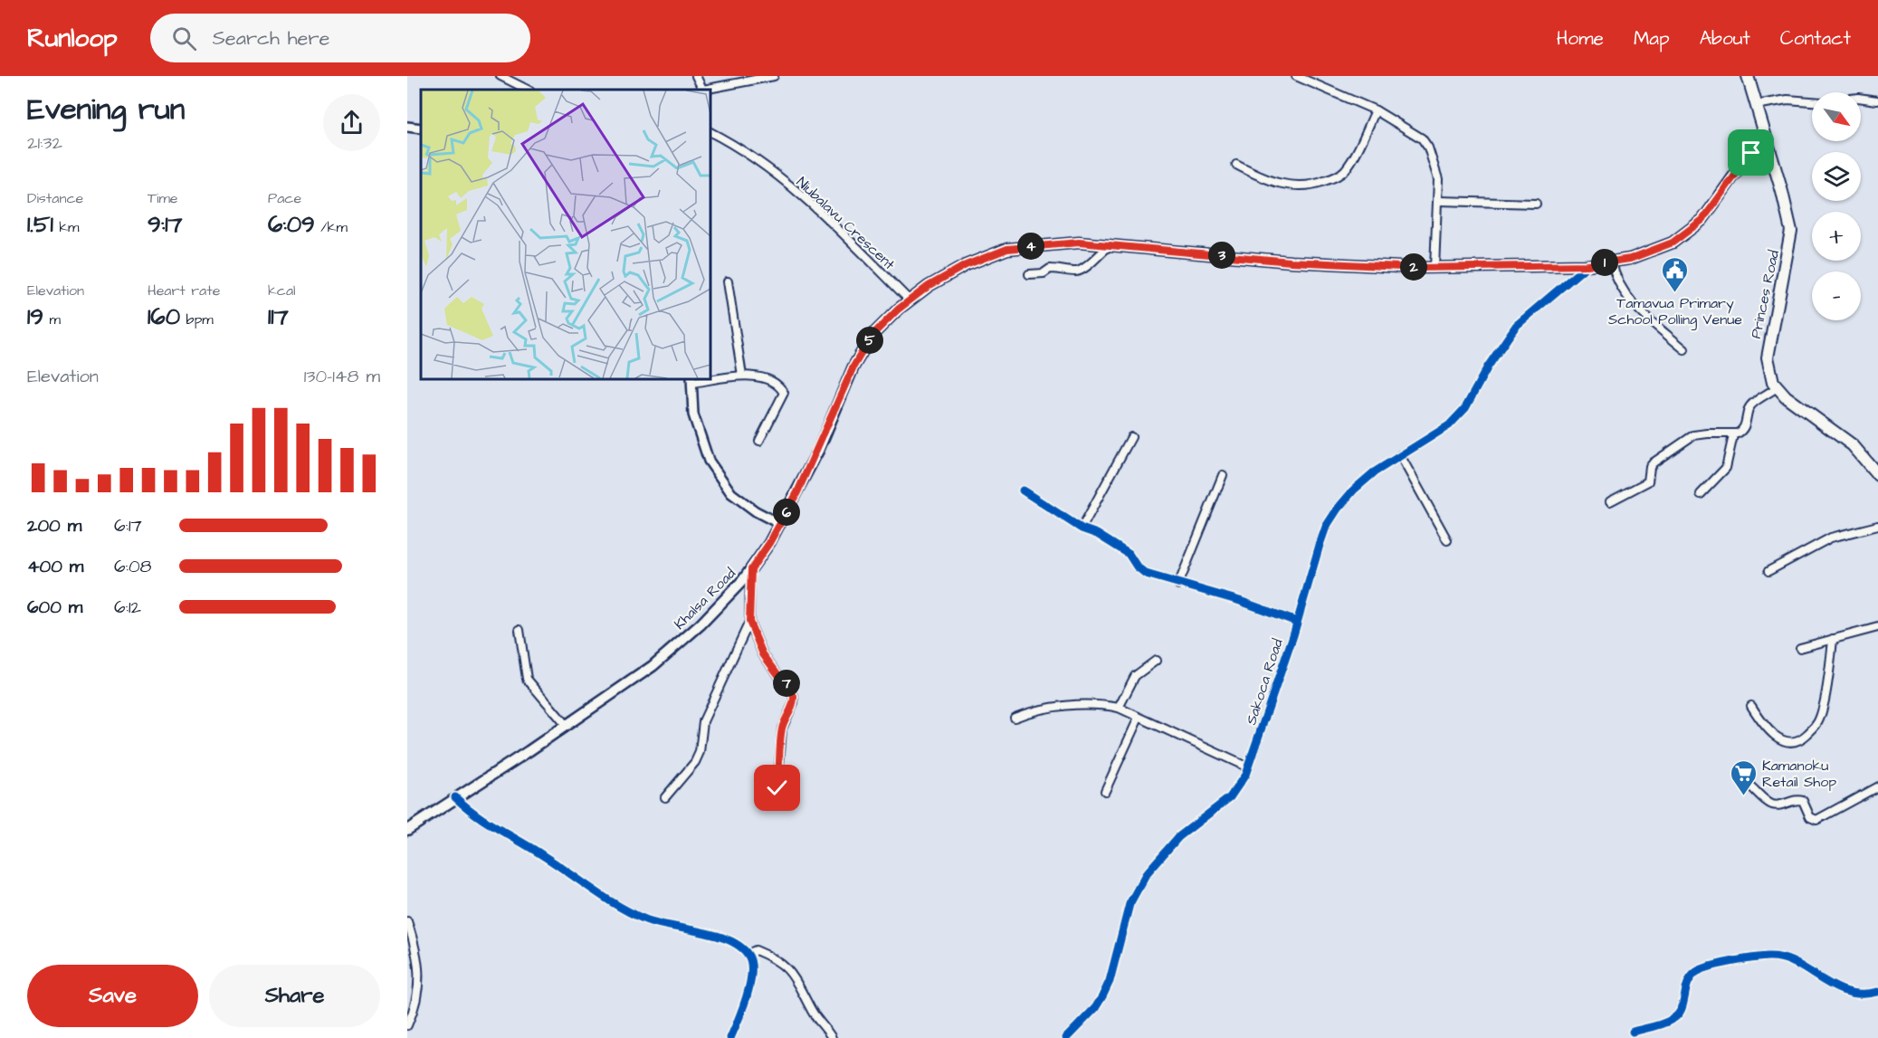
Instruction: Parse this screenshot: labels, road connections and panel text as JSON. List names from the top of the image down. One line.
{"streets":{"main road":["Princes Road","Khalsa Road"],"street":["Niubalavu Crescent","Sakoca Road"]},"crossings":[["Niubalavu Crescent","Khalsa Road"],["Princes Road","Khalsa Road"],["Khalsa Road","Sakoca Road"]],"places":{"public building":["Tamavua Primary School Polling Venue"],"supermarket":["Kamanoku Retail Shop"]},"north":"bottom right","page":{"header":"Runloop","search":"Search here","nav":["Home","Map","About","Contact"],"heading":["Evening run","21:32"],"map_buttons":["+","−"],"stats":[["Distance","1.51 km"],["Time","9:17"],["Pace","6:09 /km"],["Elevation","19 m"],["Heart rate","160 bpm"],["kcal","117"]],"pins":["4","3","1","2","5","6","7"],"chart":["Elevation","130–148 m"],"list":[{"name":"200 m","note":"6:17"},{"name":"400 m","note":"6:08"},{"name":"600 m","note":"6:12"}],"buttons":["Save","Share"]}}
